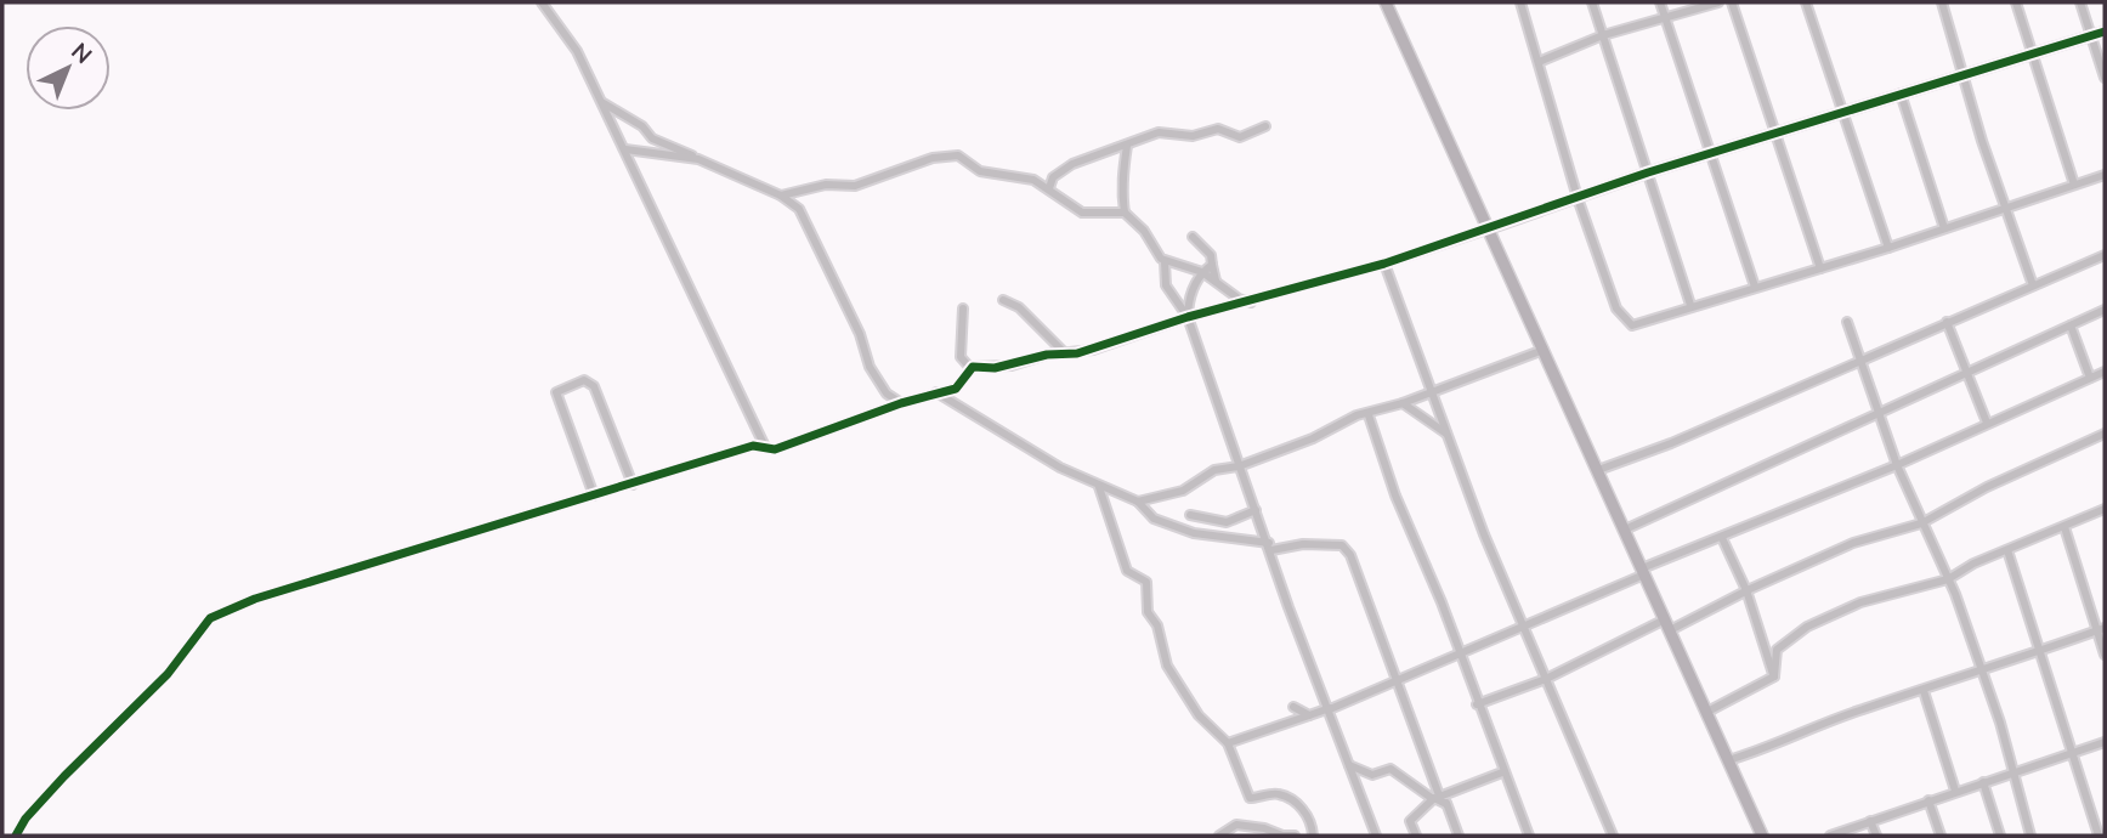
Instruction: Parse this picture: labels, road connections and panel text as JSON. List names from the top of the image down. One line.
{"north":"top right"}
